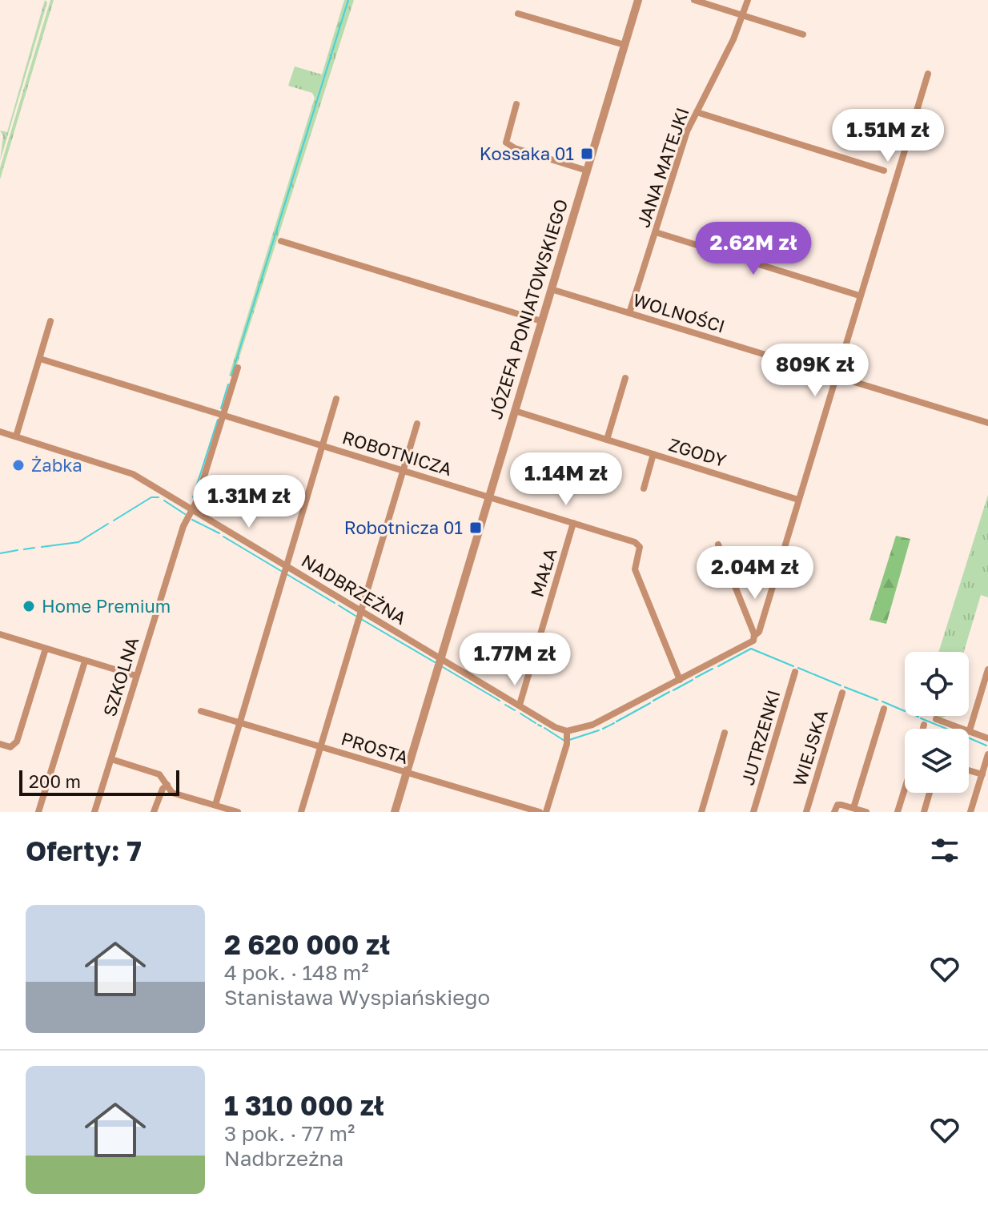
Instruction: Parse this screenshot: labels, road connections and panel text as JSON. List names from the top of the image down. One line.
{"streets":{"street":["JANA MATEJKI","JÓZEFA PONIATOWSKIEGO","WOLNOŚCI","ZGODY","ROBOTNICZA","MAŁA","NADBRZEŻNA","SZKOLNA","JUTRZENKI","PROSTA","WIEJSKA"]},"crossings":[["JANA MATEJKI","WOLNOŚCI"],["JÓZEFA PONIATOWSKIEGO","WOLNOŚCI"],["JÓZEFA PONIATOWSKIEGO","ZGODY"],["JÓZEFA PONIATOWSKIEGO","ROBOTNICZA"],["JÓZEFA PONIATOWSKIEGO","NADBRZEŻNA"],["JÓZEFA PONIATOWSKIEGO","PROSTA"],["ROBOTNICZA","MAŁA"],["ROBOTNICZA","SZKOLNA"],["MAŁA","NADBRZEŻNA"],["NADBRZEŻNA","SZKOLNA"]],"places":{"transit":["Kossaka 01","Robotnicza 01"],"other":["Żabka","Home Premium"]},"scale_bar":"200 m","page":{"price":["1.51M zł","2.62M zł","809K zł","1.14M zł","1.31M zł","2.04M zł","1.77M zł"],"scale":"200 m","heading":"Oferty: 7","list":[{"name":"2 620 000 zł","note":"4 pok. · 148 m² · Stanisława Wyspiańskiego"},{"name":"1 310 000 zł","note":"3 pok. · 77 m² · Nadbrzeżna"}]}}
